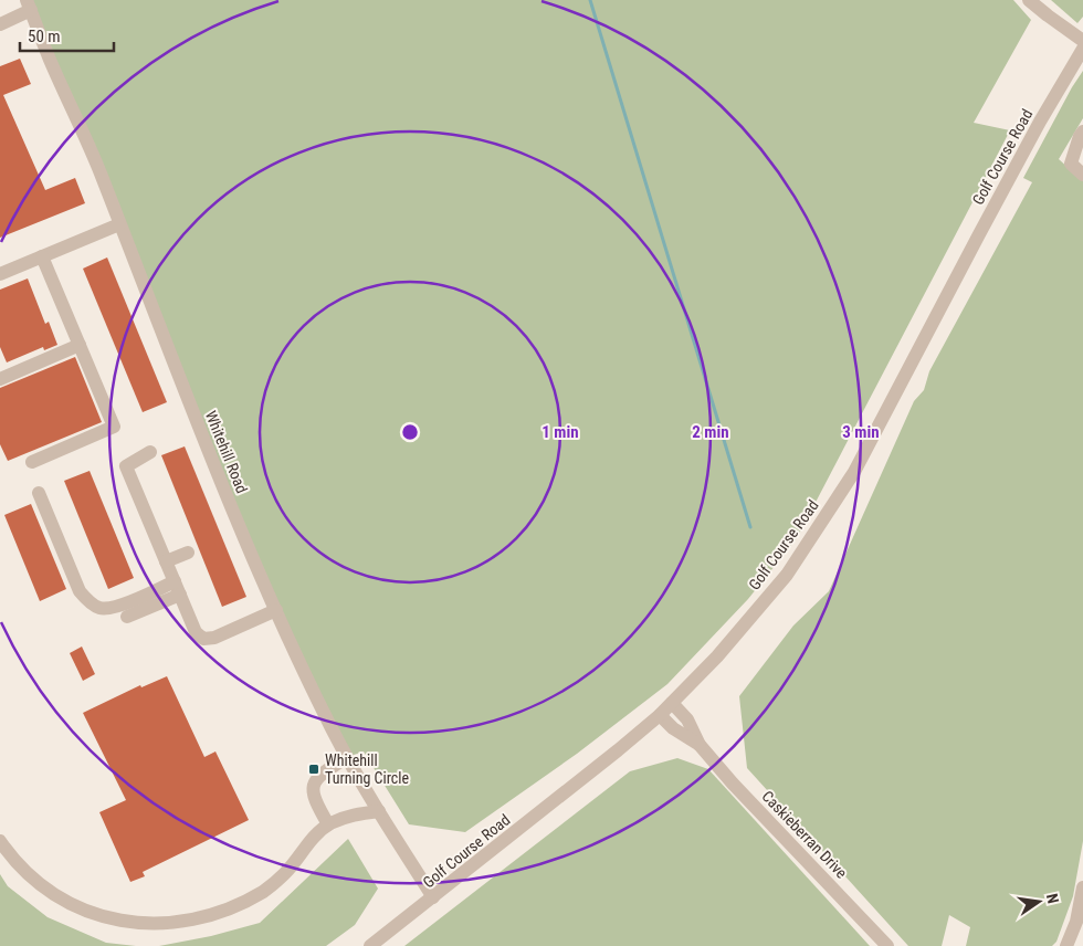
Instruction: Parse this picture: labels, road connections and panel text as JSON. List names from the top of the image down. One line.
{"streets":{"street":["Golf Course Road","Whitehill Road","Caskieberran Drive"]},"crossings":[["Golf Course Road","Whitehill Road"],["Golf Course Road","Caskieberran Drive"]],"places":{"transit":["Whitehill Turning Circle"]},"scale_bar":"50 m","north":"right","rings":["1 min","2 min","3 min"]}
